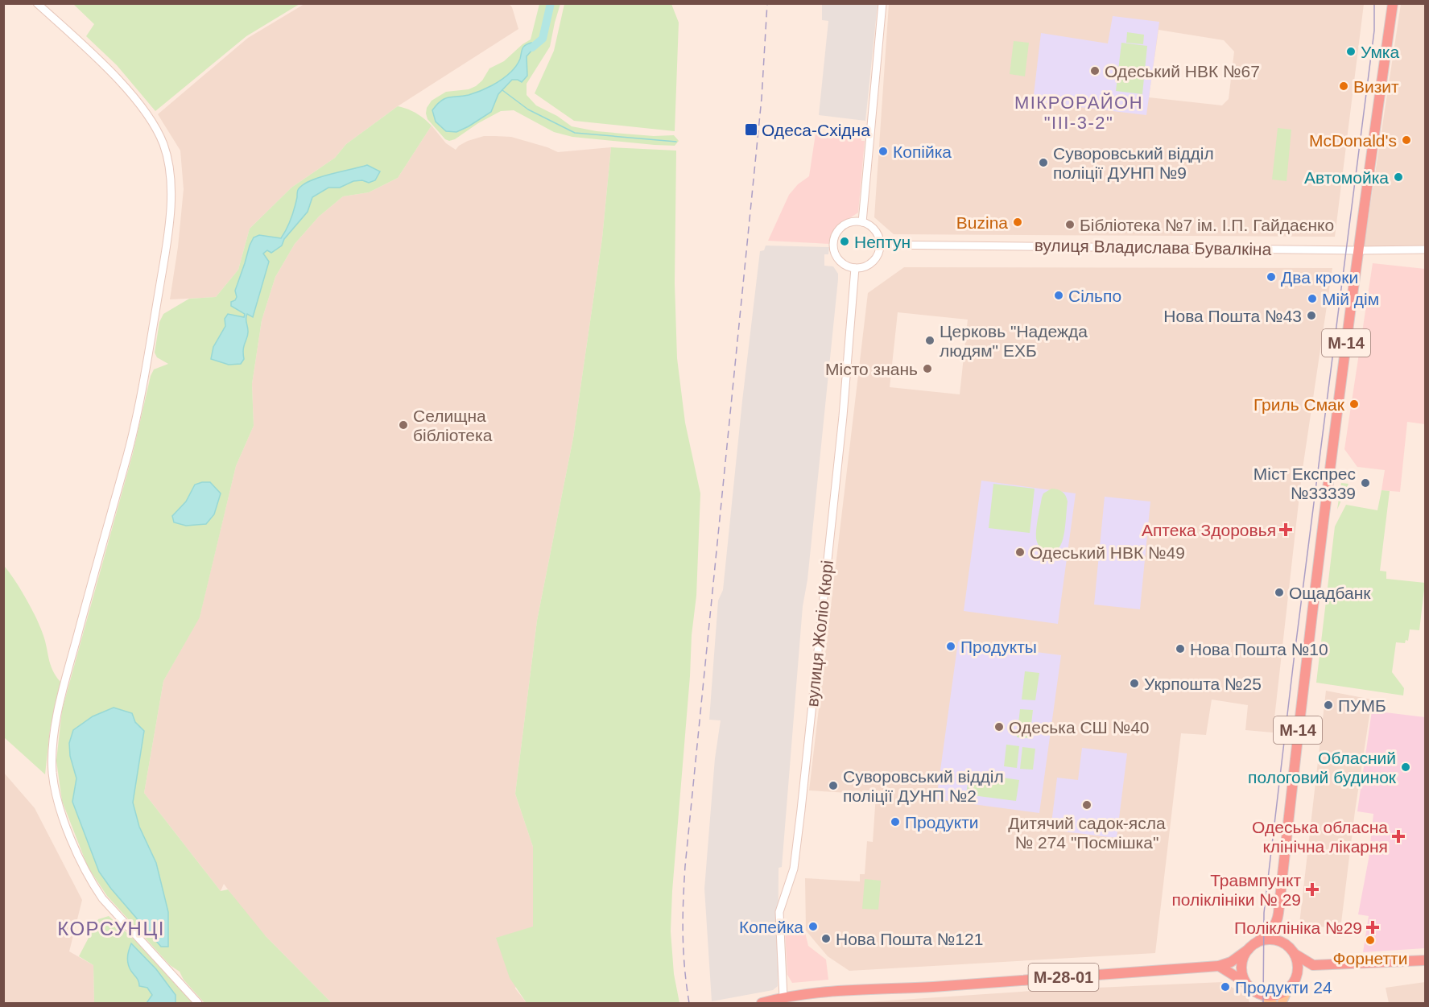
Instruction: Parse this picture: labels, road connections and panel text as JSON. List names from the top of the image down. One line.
{"streets":{"highway":["М-14","М-28-01"],"street":["вулиця Владислава Бувалкіна","вулиця Жоліо Кюрі"]},"crossings":[["вулиця Владислава Бувалкіна","М-14"],["вулиця Владислава Бувалкіна","вулиця Жоліо Кюрі"],["М-14","М-28-01"],["вулиця Жоліо Кюрі","М-28-01"]],"districts":["МІКРОРАЙОН \"ІІІ-3-2\"","КОРСУНЦІ"],"places":{"other":["Умка","Одеський НВК №67","Визит","McDonald's","Копійка","Суворовський відділ поліції ДУНП №9","Автомойка","Buzina","Бібліотека №7 ім. І.П. Гайдаєнко","Нептун","Два кроки","Сільпо","Мій дім","Нова Пошта №43","Церковь \"Надежда людям\" ЕХБ","Місто знань","Гриль Смак","Селищна бібліотека","Міст Експрес №33339","Одеський НВК №49","Ощадбанк","Продукты","Нова Пошта №10","Укрпошта №25","ПУМБ","Одеська СШ №40","Обласний пологовий будинок","Суворовський відділ поліції ДУНП №2","Дитячий садок-ясла № 274 \"Посмішка\"","Продукти","Копейка","Нова Пошта №121","Форнетти","Продукти 24"],"transit":["Одеса-Східна"],"health":["Аптека Здоровья","Одеська обласна клінічна лікарня","Травмпункт поліклініки № 29","Поліклініка №29"]}}
